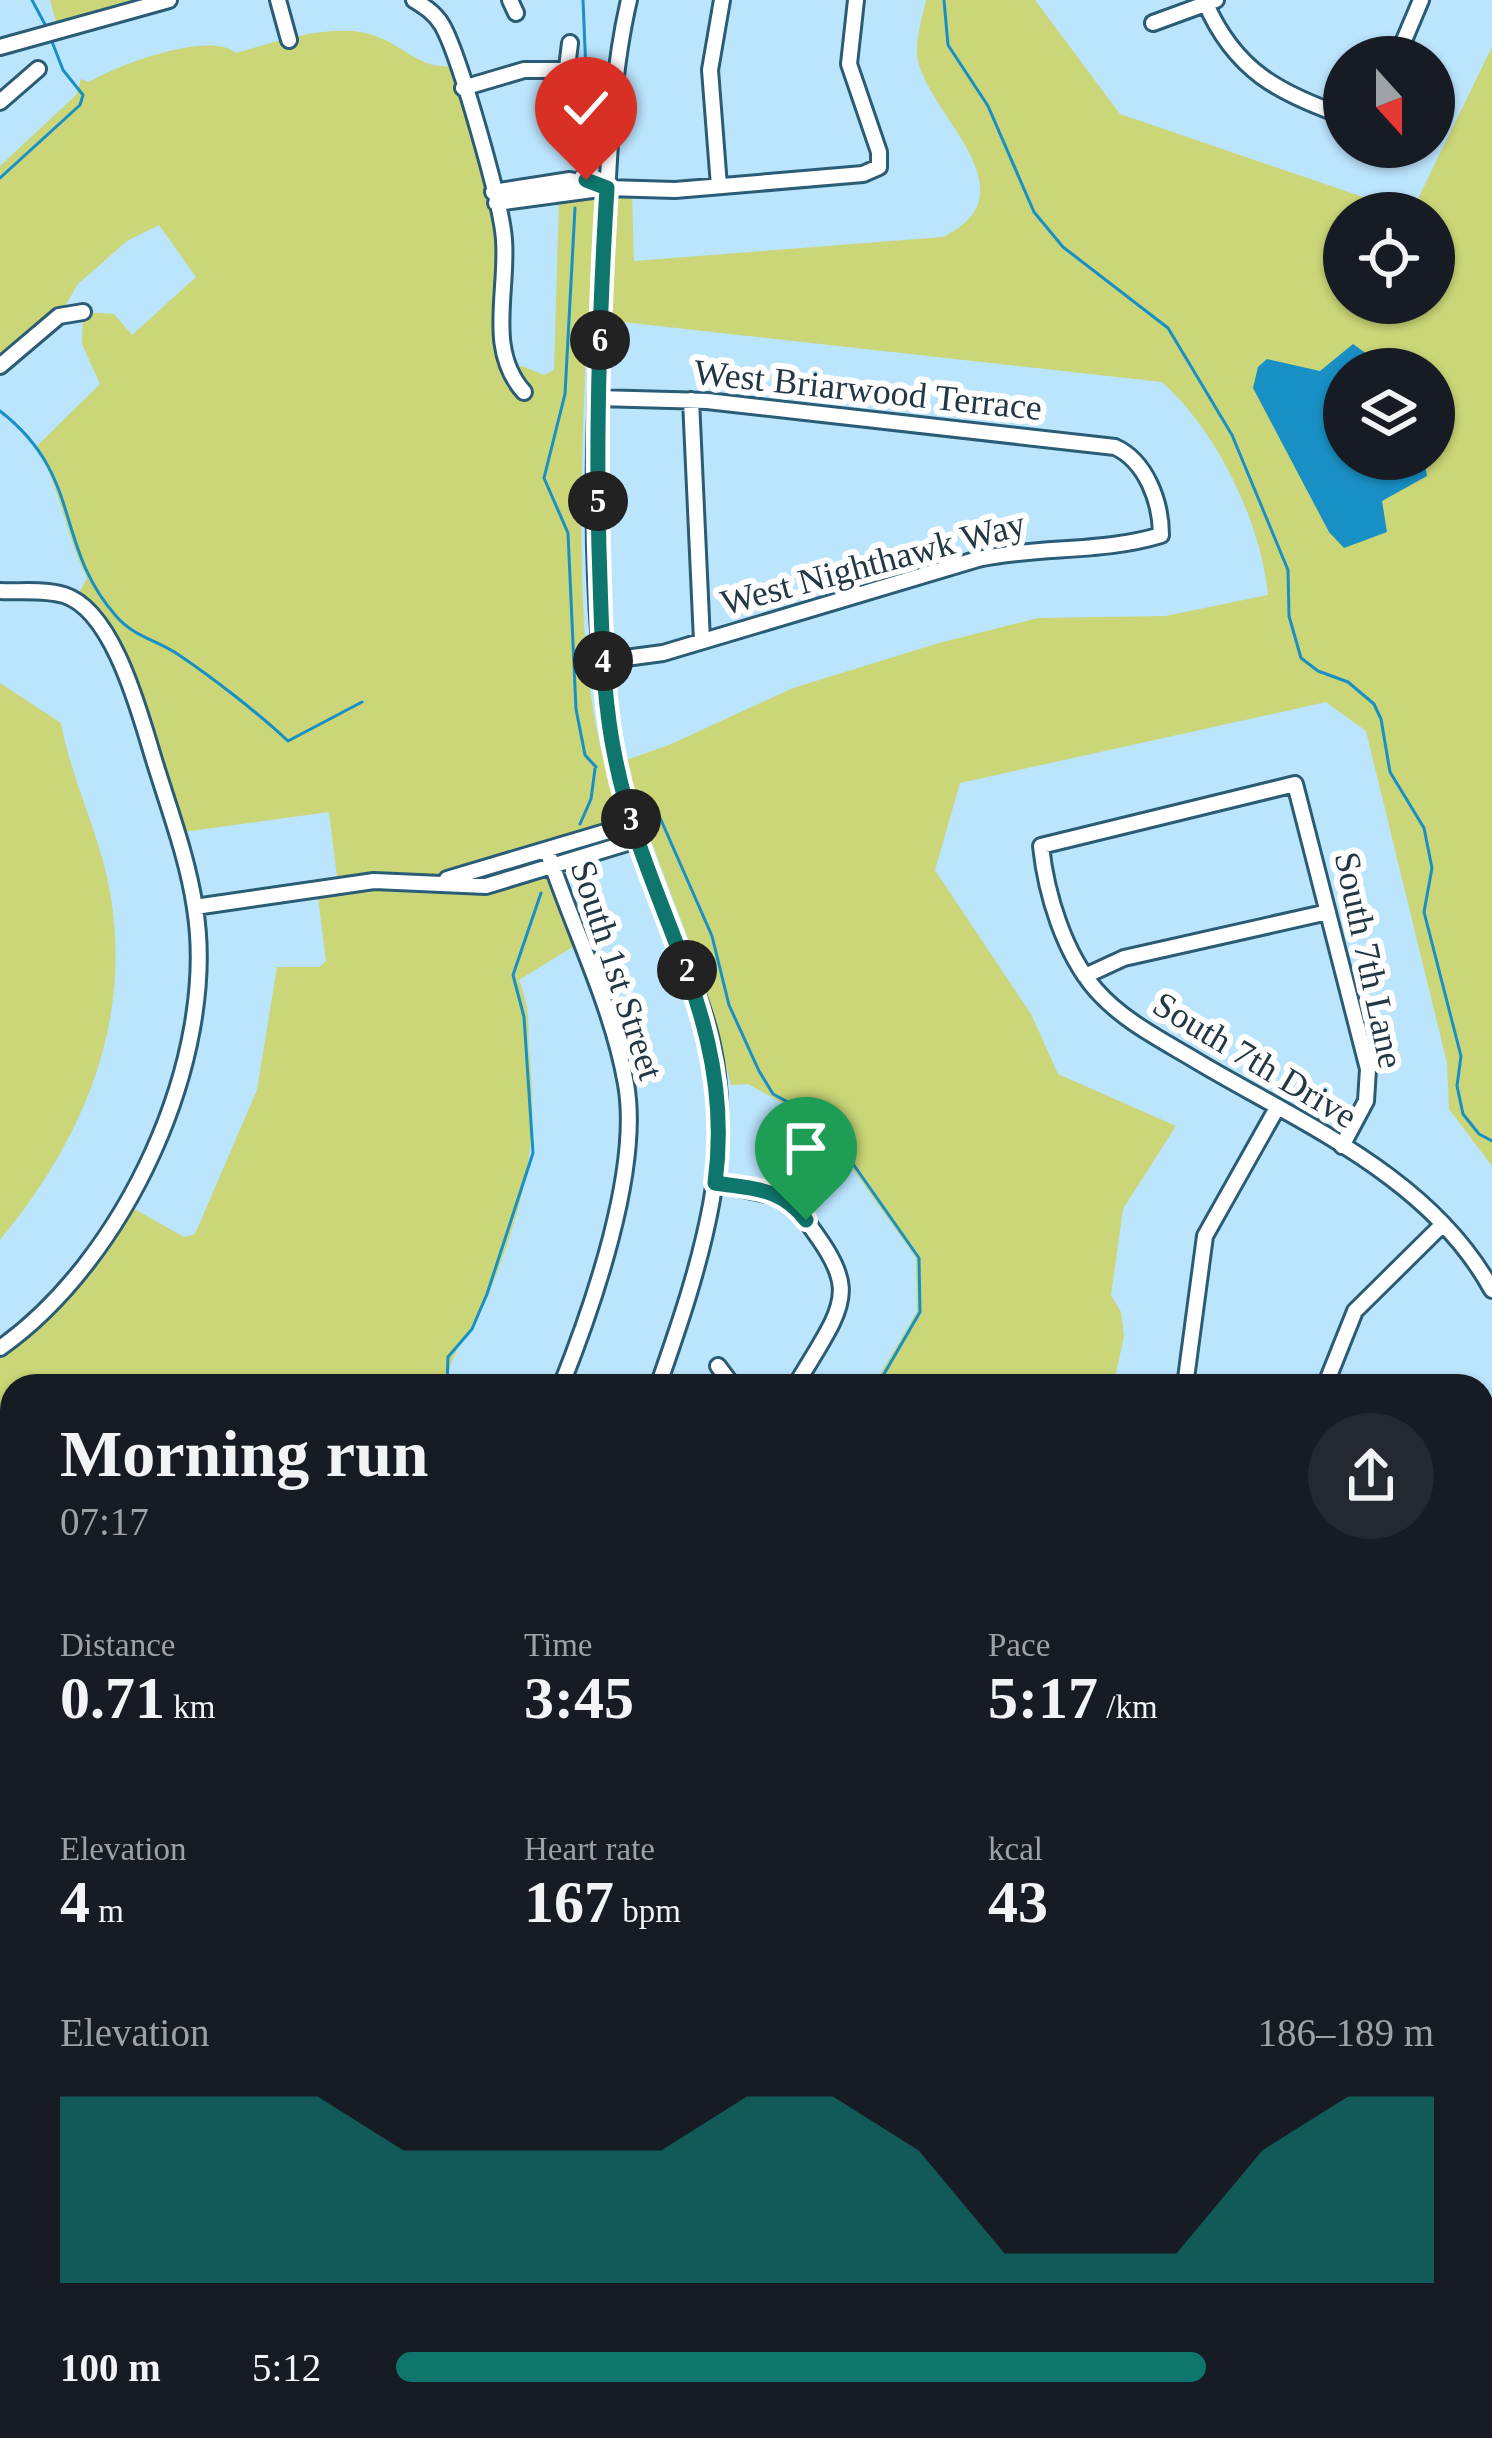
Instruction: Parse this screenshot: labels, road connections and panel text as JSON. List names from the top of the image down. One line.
{"streets":{"street":["West Briarwood Terrace","West Nighthawk Way","South 7th Lane","South 1st Street","South 7th Drive"]},"crossings":[["West Briarwood Terrace","West Nighthawk Way"],["South 7th Lane","South 7th Drive"]],"north":"bottom","page":{"pins":["6","5","4","3","2"],"heading":["Morning run","07:17"],"stats":[["Distance","0.71 km"],["Time","3:45"],["Pace","5:17 /km"],["Elevation","4 m"],["Heart rate","167 bpm"],["kcal","43"]],"chart":["Elevation","186–189 m"],"list":[{"name":"100 m","note":"5:12"}]}}
